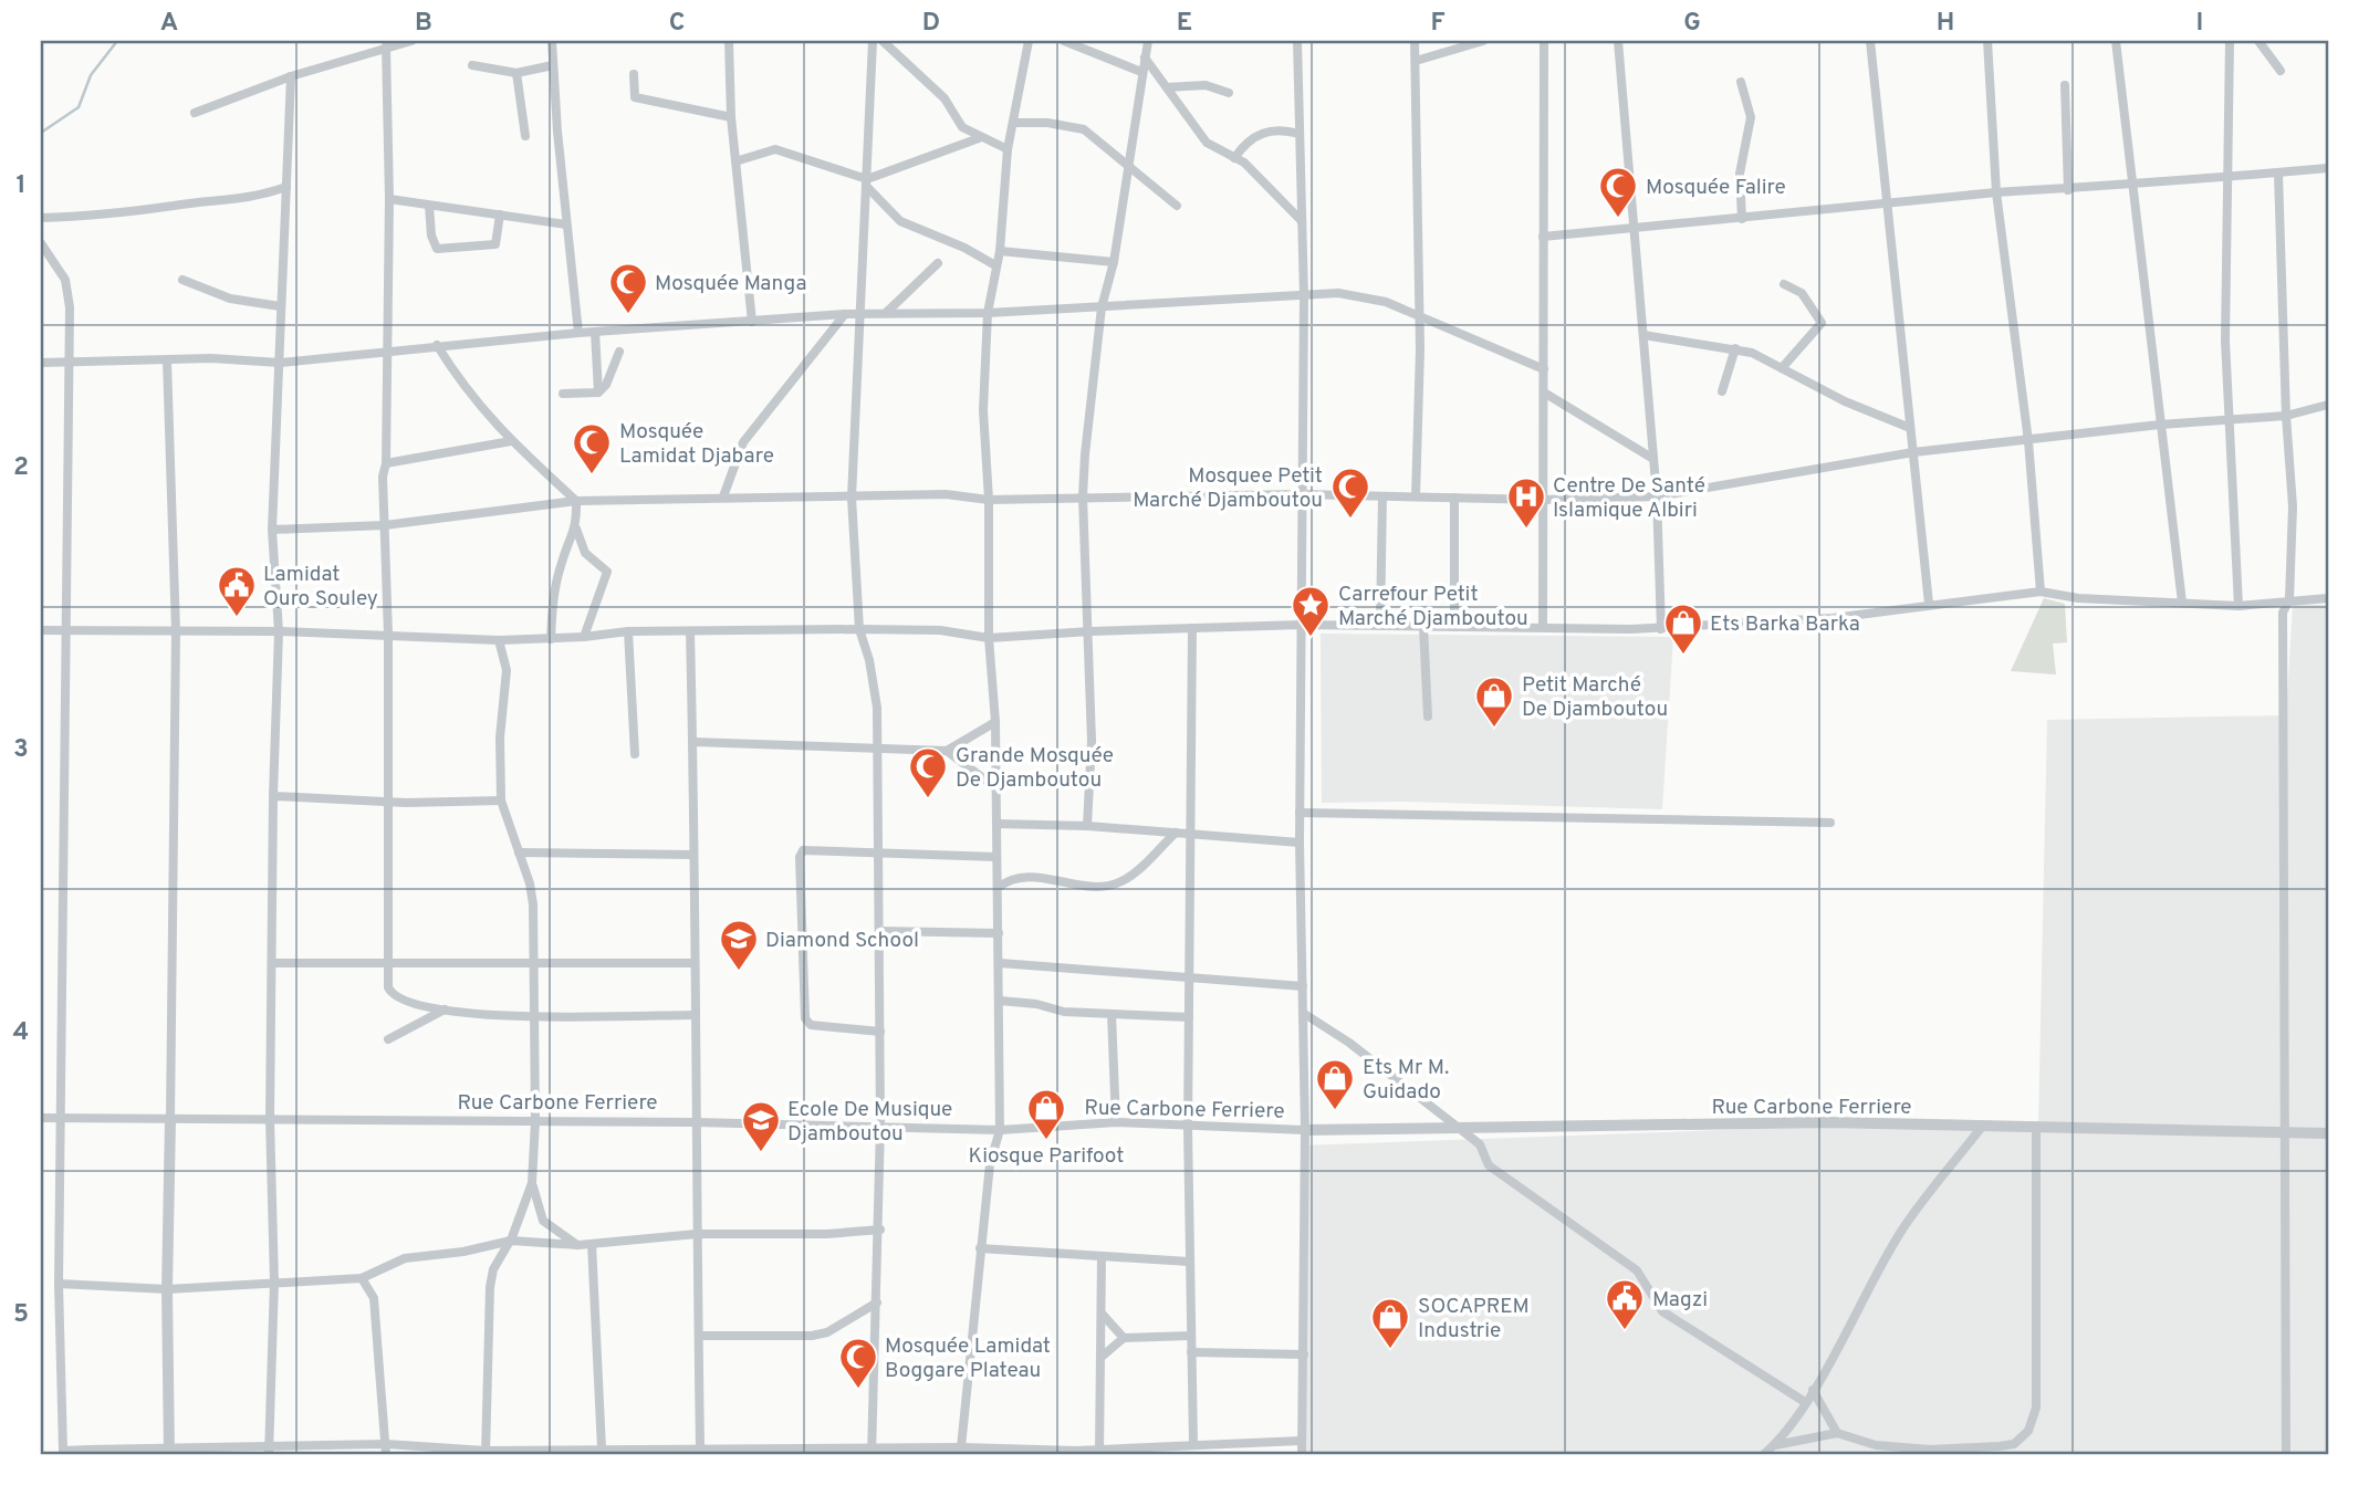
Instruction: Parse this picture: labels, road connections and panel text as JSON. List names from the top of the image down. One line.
{"streets":{"street":["Rue Carbone Ferriere"]},"places":{"mosque":["Mosquée Falire","Mosquée Manga","Mosquée Lamidat Djabare","Mosquee Petit Marché Djamboutou","Grande Mosquée De Djamboutou","Mosquée Lamidat Boggare Plateau"],"hospital":["Centre De Santé Islamique Albiri"],"public building":["Lamidat Ouro Souley","Magzi"],"place":["Carrefour Petit Marché Djamboutou"],"shop":["Ets Barka Barka","Petit Marché De Djamboutou","Ets Mr M. Guidado","Kiosque Parifoot","SOCAPREM Industrie"],"school or university":["Diamond School","Ecole De Musique Djamboutou"]},"grid":{"columns":["A","B","C","D","E","F","G","H","I"],"rows":["1","2","3","4","5"]}}
